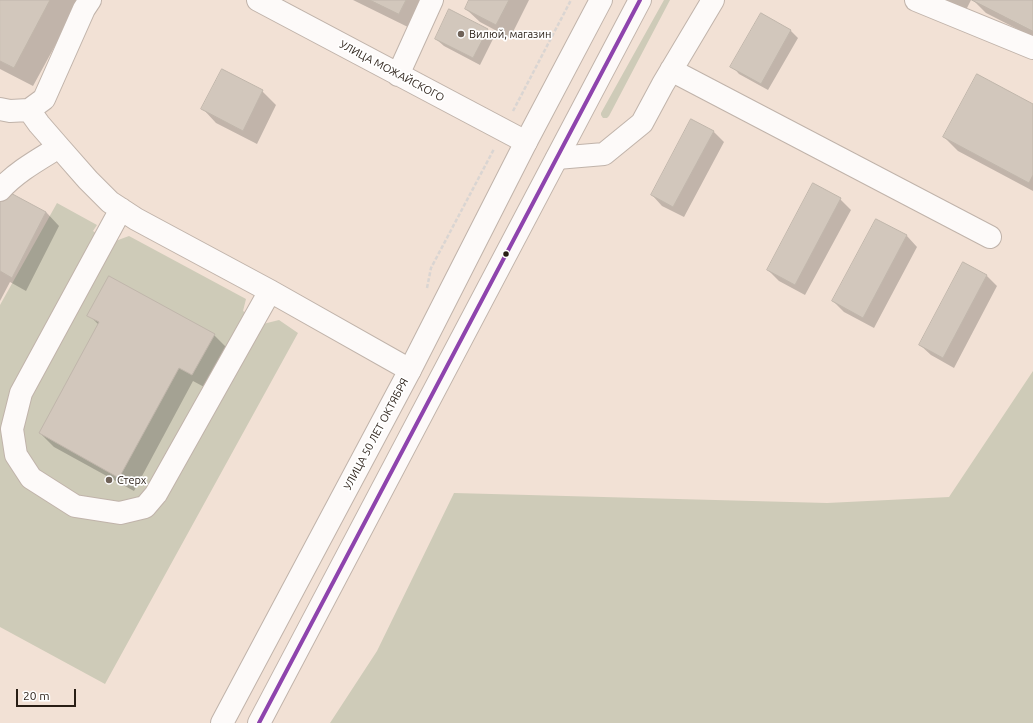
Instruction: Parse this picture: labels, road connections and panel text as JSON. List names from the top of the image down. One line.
{"streets":{"main road":["УЛИЦА МОЖАЙСКОГО","УЛИЦА 50 ЛЕТ ОКТЯБРЯ"]},"crossings":[["УЛИЦА МОЖАЙСКОГО","УЛИЦА 50 ЛЕТ ОКТЯБРЯ"]],"places":["Вилюй, магазин","Стерх"],"scale_bar":"20 m"}
